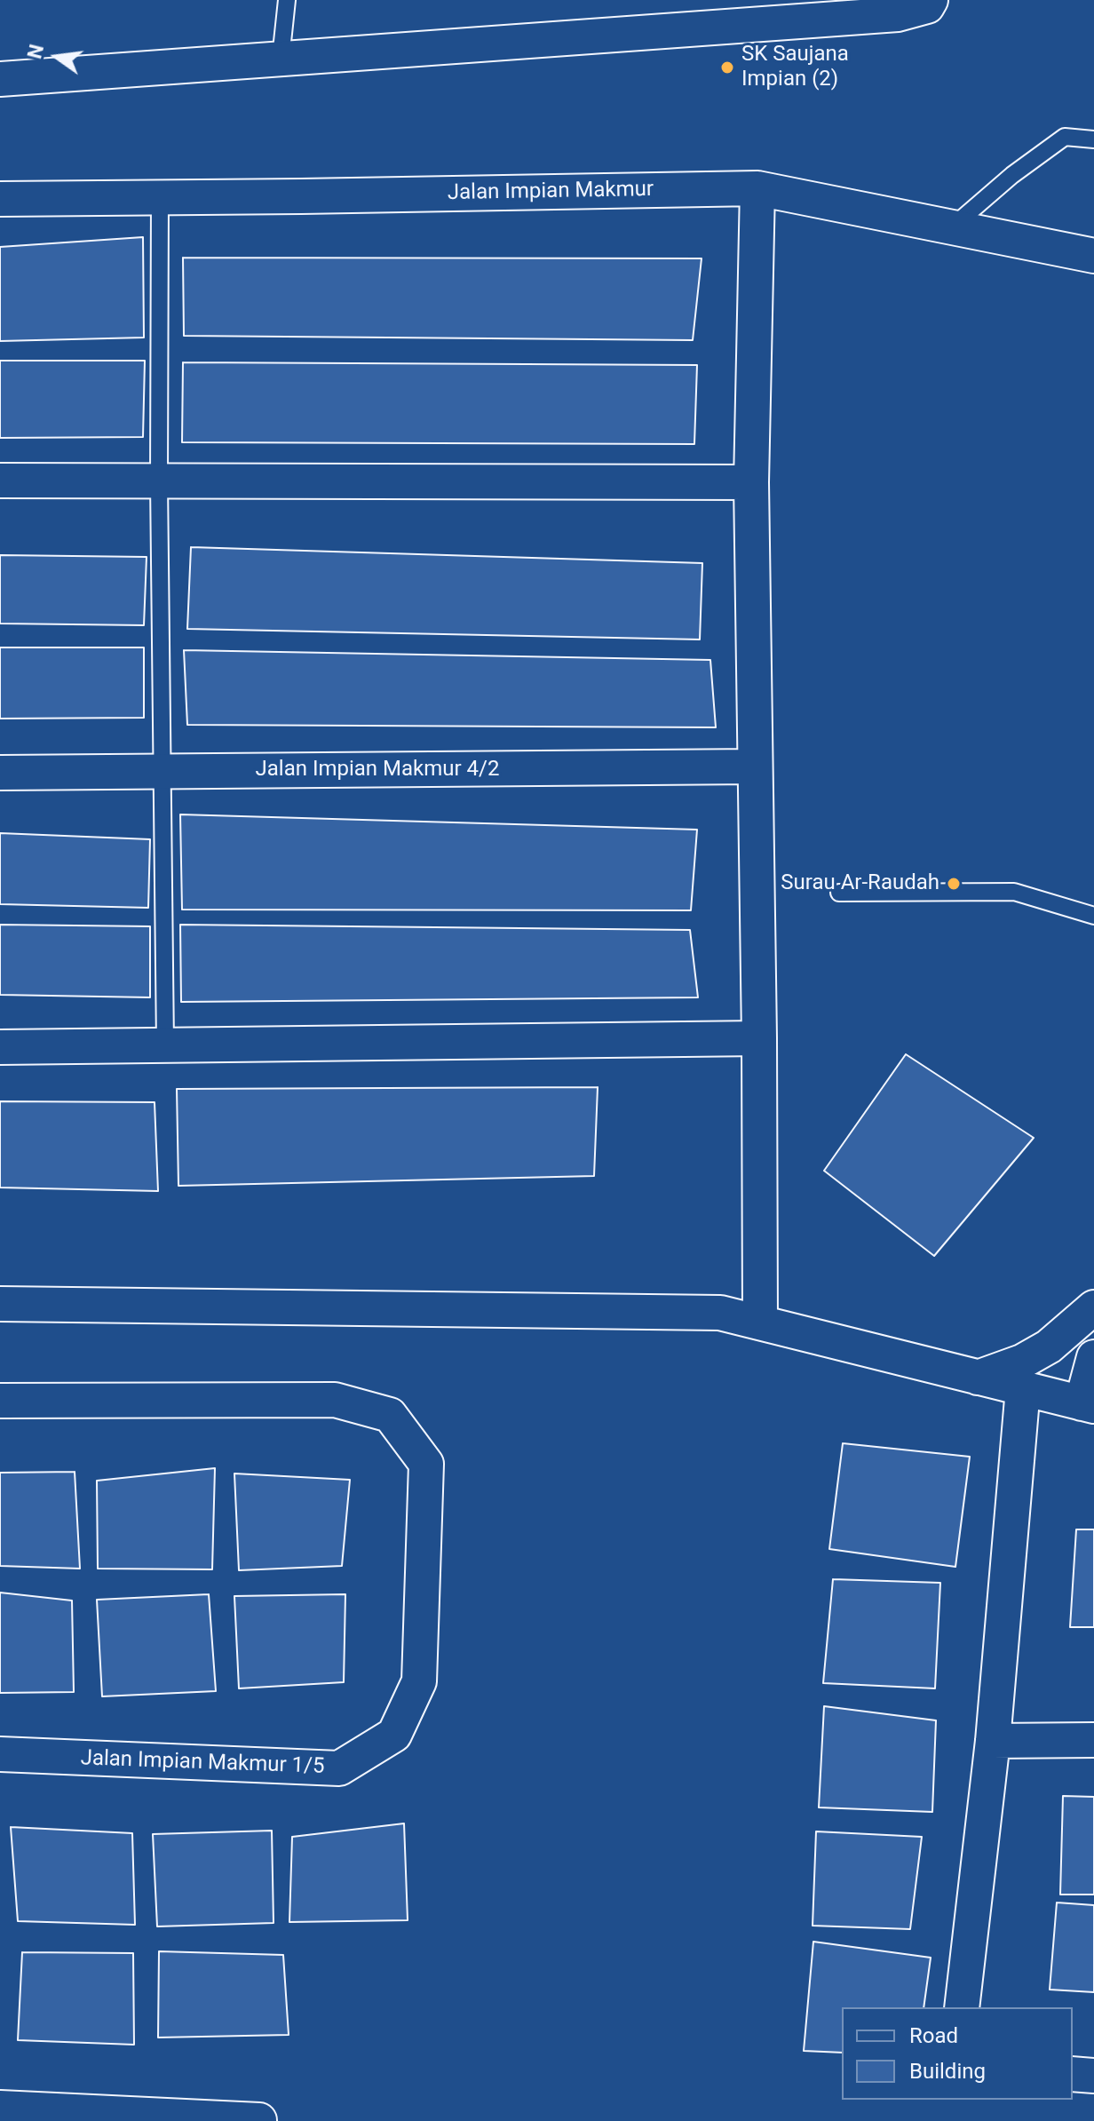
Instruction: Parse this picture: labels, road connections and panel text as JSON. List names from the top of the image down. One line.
{"streets":{"street":["Jalan Impian Makmur","Jalan Impian Makmur 4/2","Jalan Impian Makmur 1/5"]},"places":["SK Saujana Impian (2)","Surau Ar-Raudah"],"legend":["Road","Building"],"north":"left"}
